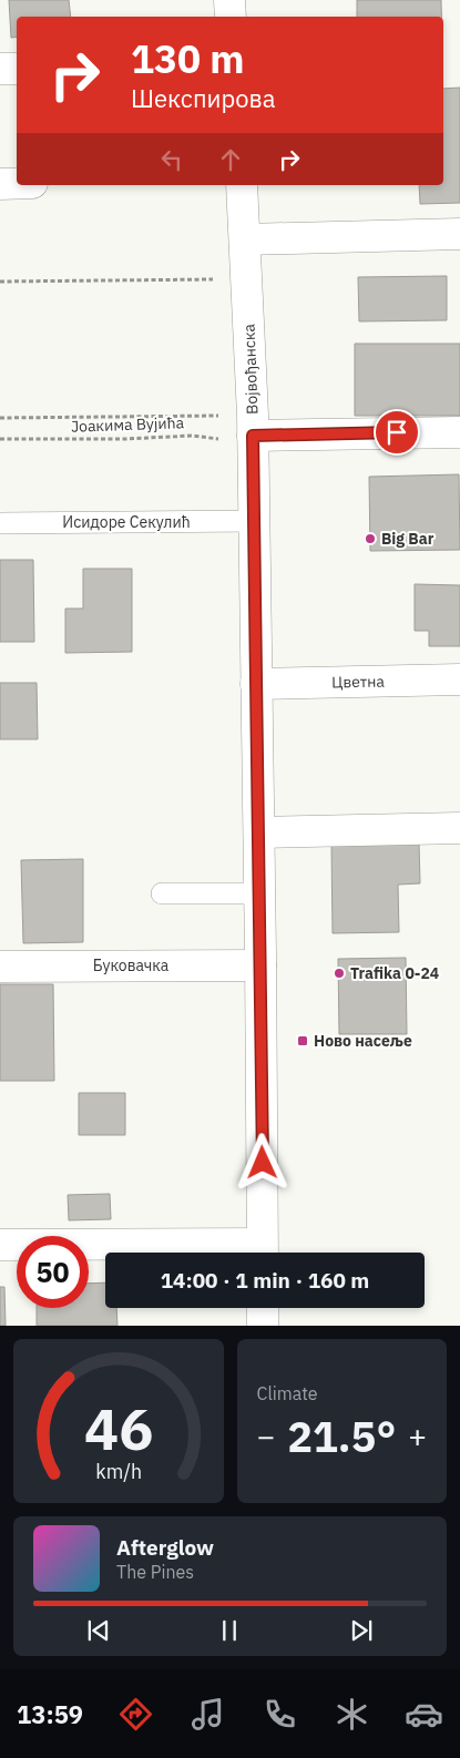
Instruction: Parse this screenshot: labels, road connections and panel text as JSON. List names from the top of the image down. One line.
{"streets":{"street":["Војвођанска","Цветна","Буковачка"],"lane":["Исидоре Секулић"],"path":["Јоакима Вујића"]},"crossings":[["Војвођанска","Јоакима Вујића"],["Војвођанска","Исидоре Секулић"],["Војвођанска","Цветна"],["Војвођанска","Буковачка"]],"places":{"other":["Big Bar","Trafika 0-24"],"transit":["Ново насеље"]},"page":{"turn":["130 m","Шекспирова"],"limit":"50","trip":"14:00 · 1 min · 160 m","tile":"Climate","heat":["−","21.5°","+"],"song":["Afterglow","The Pines"],"tabs":"13:59","gauge":["46","km/h"]}}
